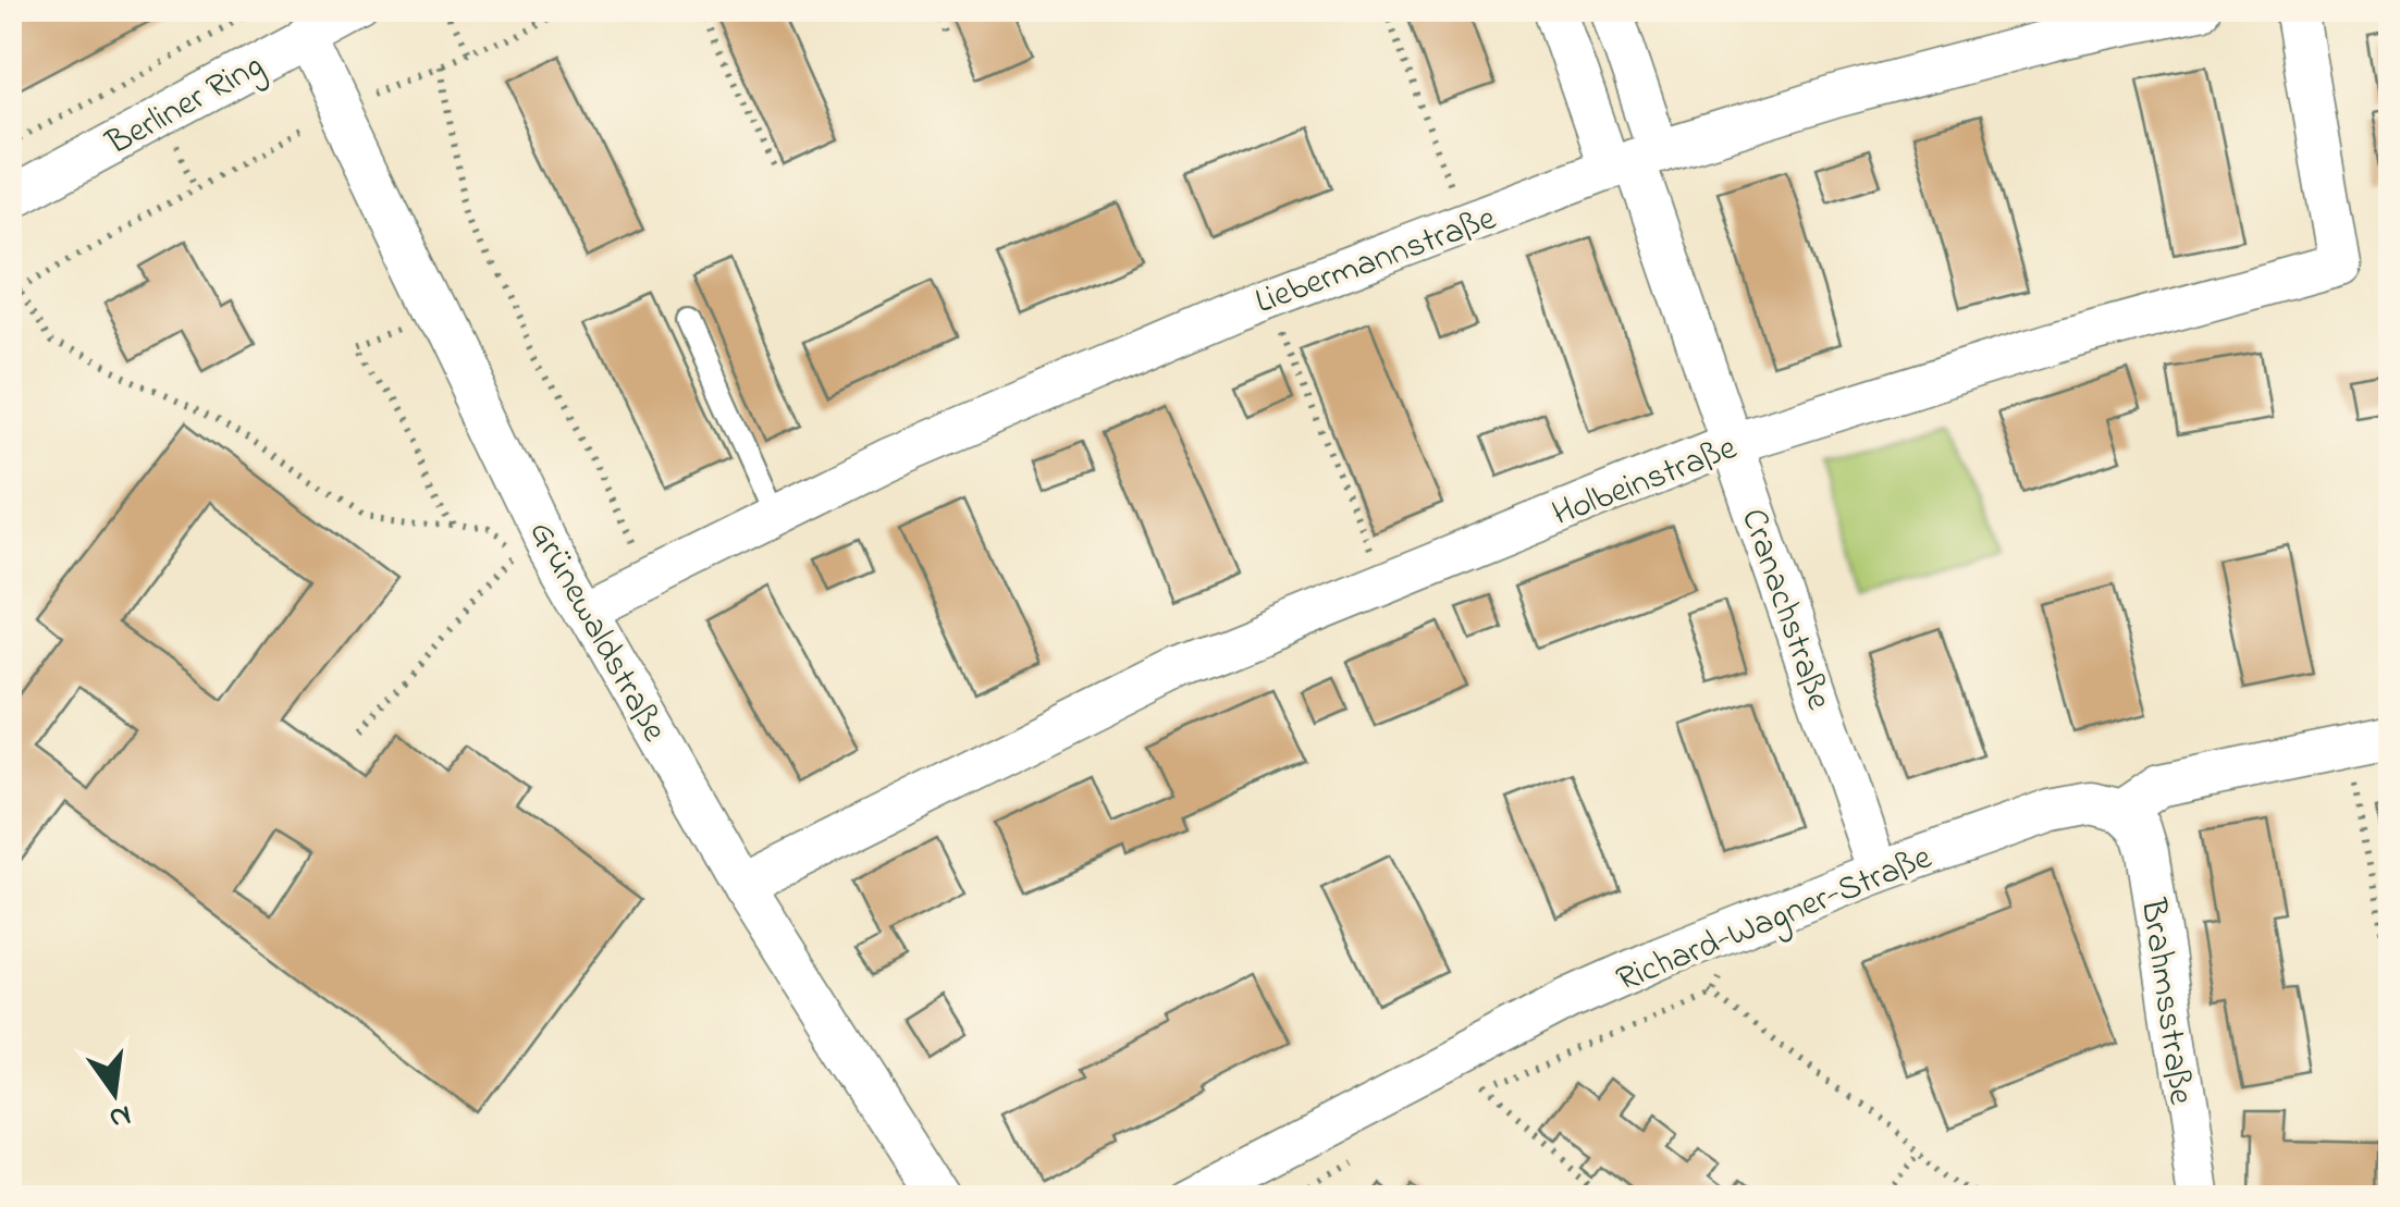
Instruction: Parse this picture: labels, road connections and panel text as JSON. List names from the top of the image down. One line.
{"streets":{"street":["Berliner Ring","Liebermannstraße","Holbeinstraße","Cranachstraße","Grünewaldstraße","Richard-Wagner-Straße","Brahmsstraße"]},"crossings":[["Berliner Ring","Grünewaldstraße"],["Liebermannstraße","Cranachstraße"],["Liebermannstraße","Grünewaldstraße"],["Holbeinstraße","Cranachstraße"],["Holbeinstraße","Grünewaldstraße"],["Cranachstraße","Richard-Wagner-Straße"],["Richard-Wagner-Straße","Brahmsstraße"]],"north":"bottom"}
